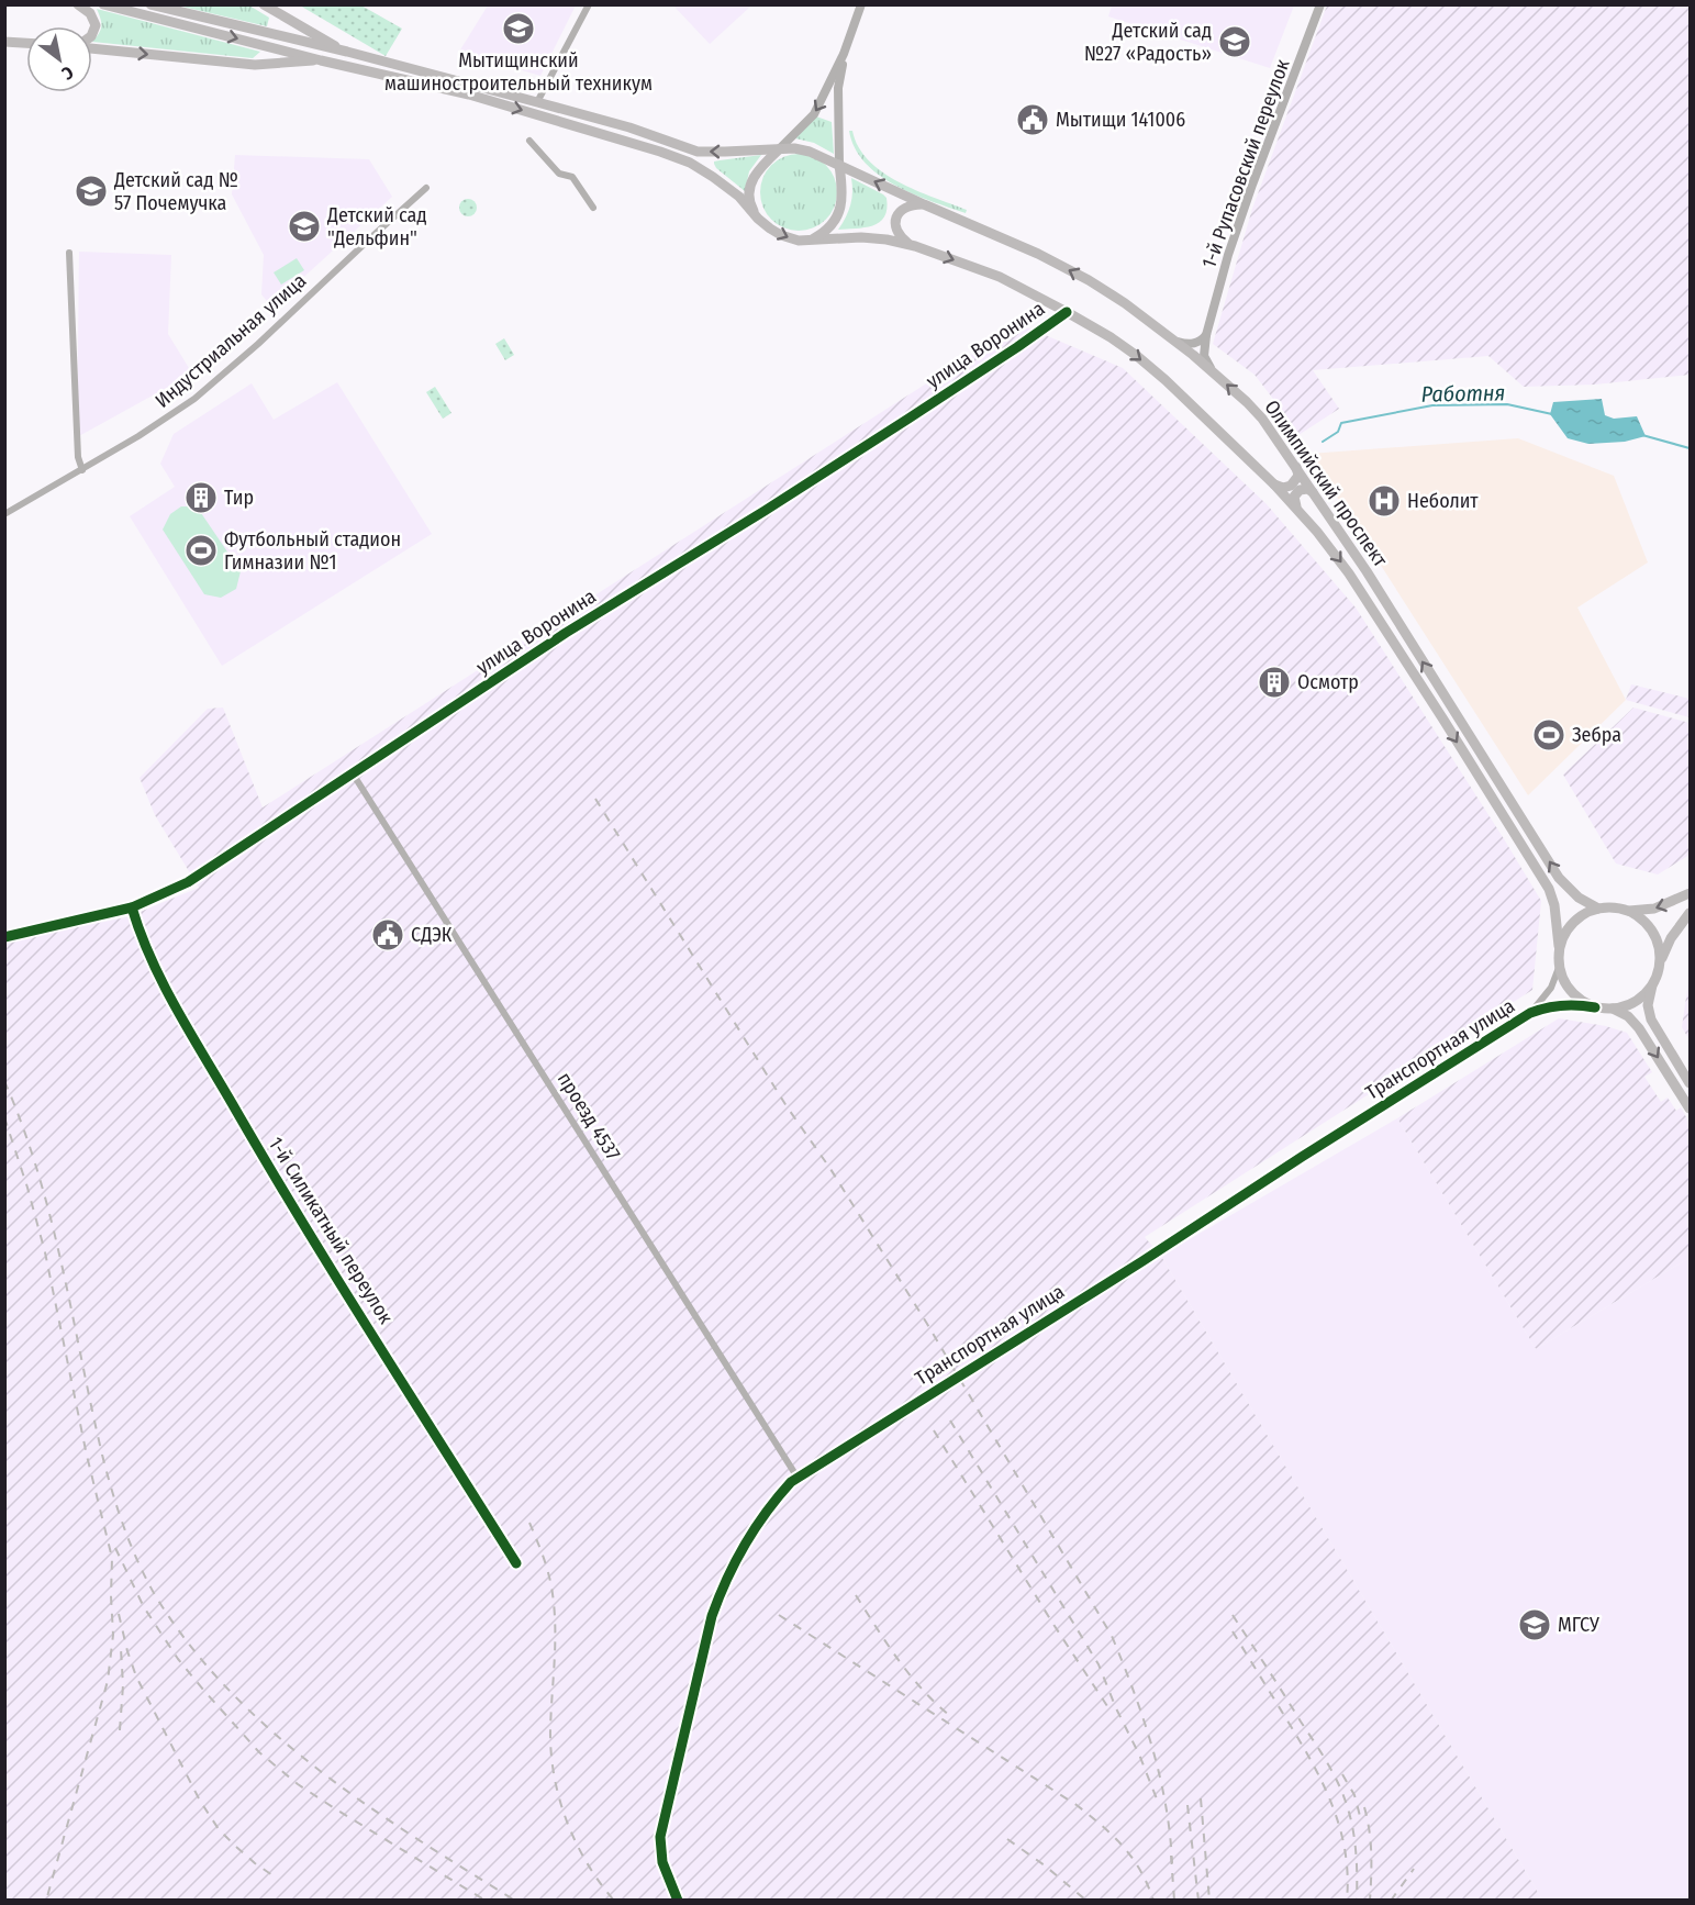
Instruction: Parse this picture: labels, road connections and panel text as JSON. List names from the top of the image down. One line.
{"streets":{"main road":["Олимпийский проспект"],"street":["1-й Рупасовский переулок","Индустриальная улица","улица Воронина","Транспортная улица","проезд 4537","1-й Силикатный переулок"]},"crossings":[["1-й Рупасовский переулок","Олимпийский проспект"],["улица Воронина","Олимпийский проспект"],["улица Воронина","проезд 4537"],["улица Воронина","1-й Силикатный переулок"],["Олимпийский проспект","Транспортная улица"],["Транспортная улица","проезд 4537"]],"water":["Работня"],"places":{"school or university":["Мытищинский машиностроительный техникум","Детский сад №27 «Радость»","Детский сад № 57 Почемучка","Детский сад \"Дельфин\"","МГСУ"],"public building":["Мытищи 141006","СДЭК"],"building":["Тир","Осмотр"],"hospital":["Неболит"],"sports":["Футбольный стадион Гимназии №1","Зебра"]},"north":"bottom right"}
